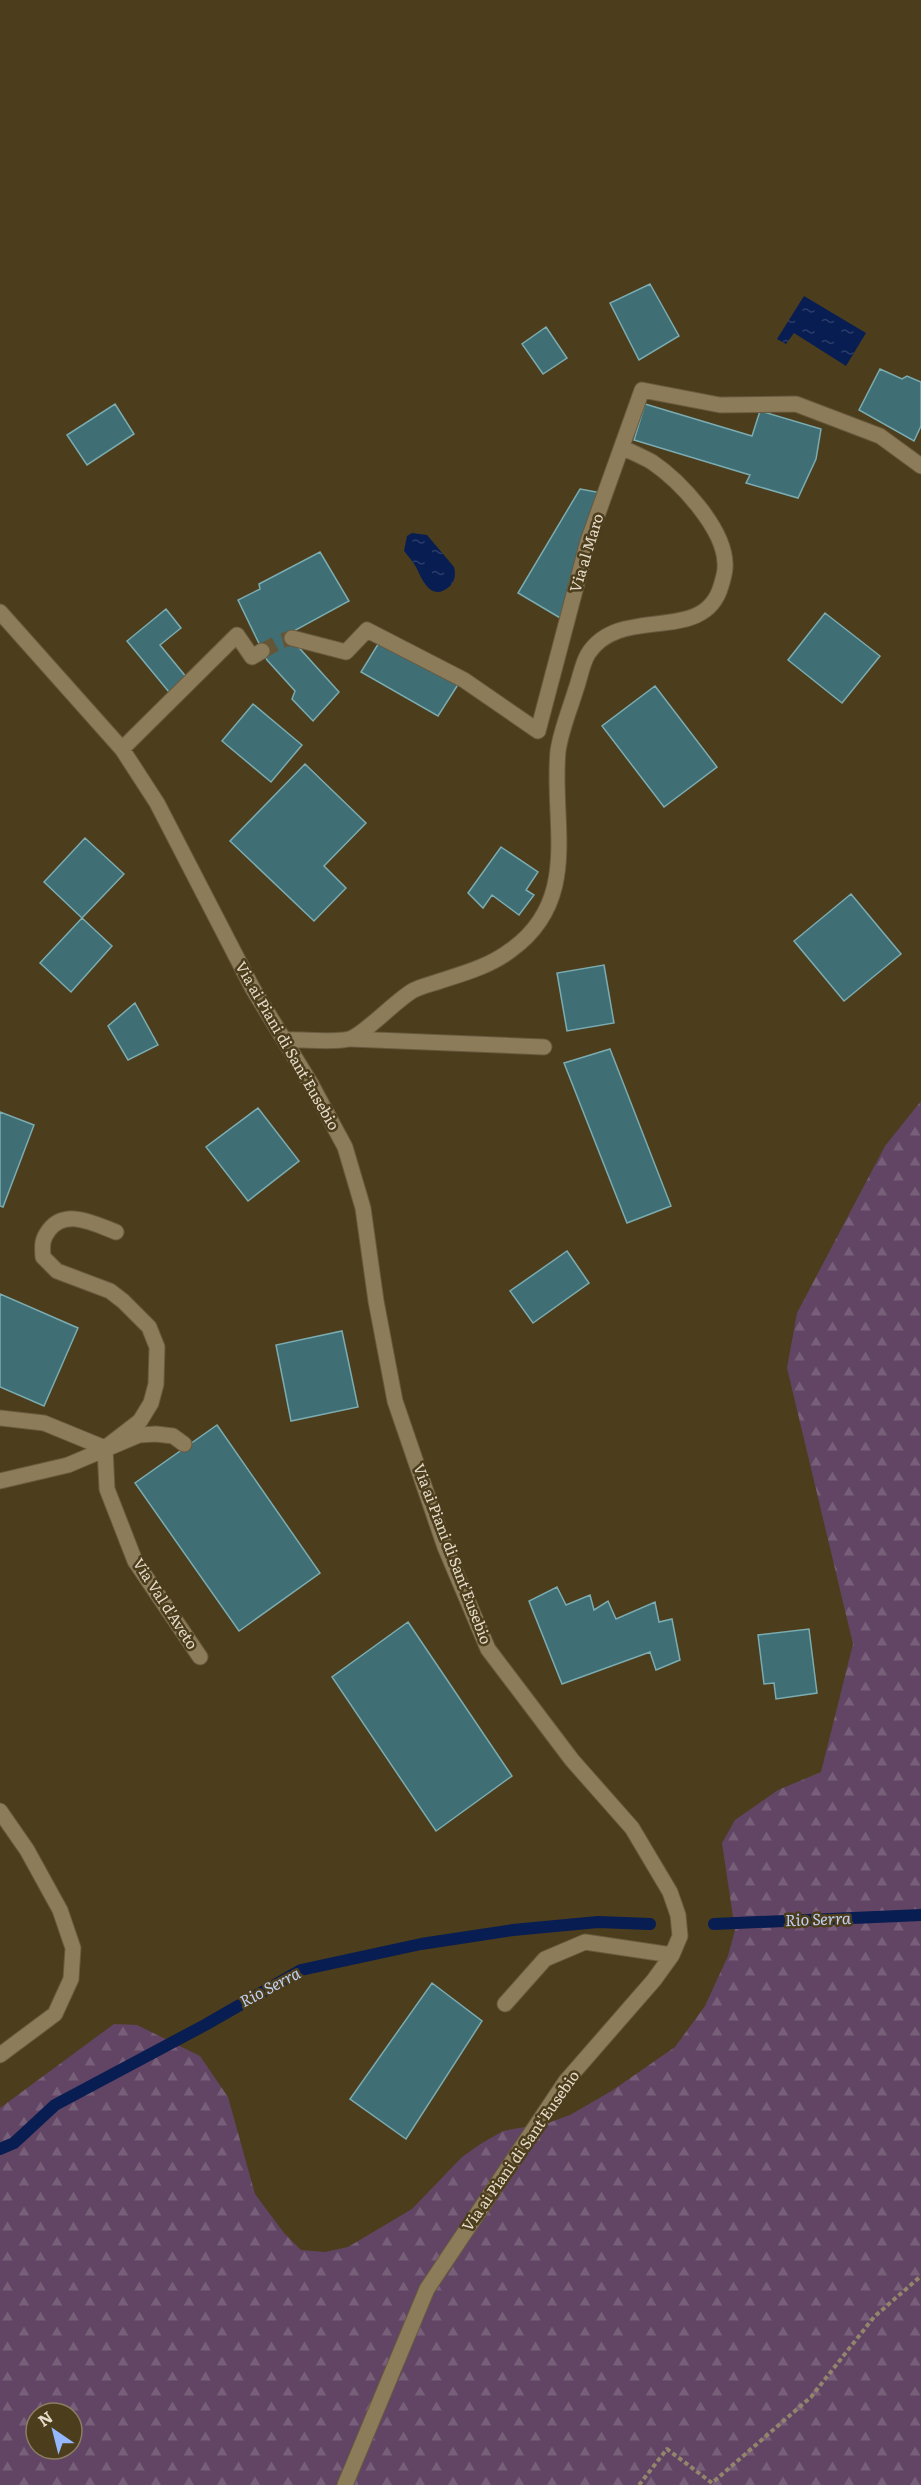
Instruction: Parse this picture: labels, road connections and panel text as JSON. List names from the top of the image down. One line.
{"streets":{"street":["Via al Maro","Via ai Piani di Sant'Eusebio","Via Val d'Aveto"]},"water":["Rio Serra"],"north":"top left"}
